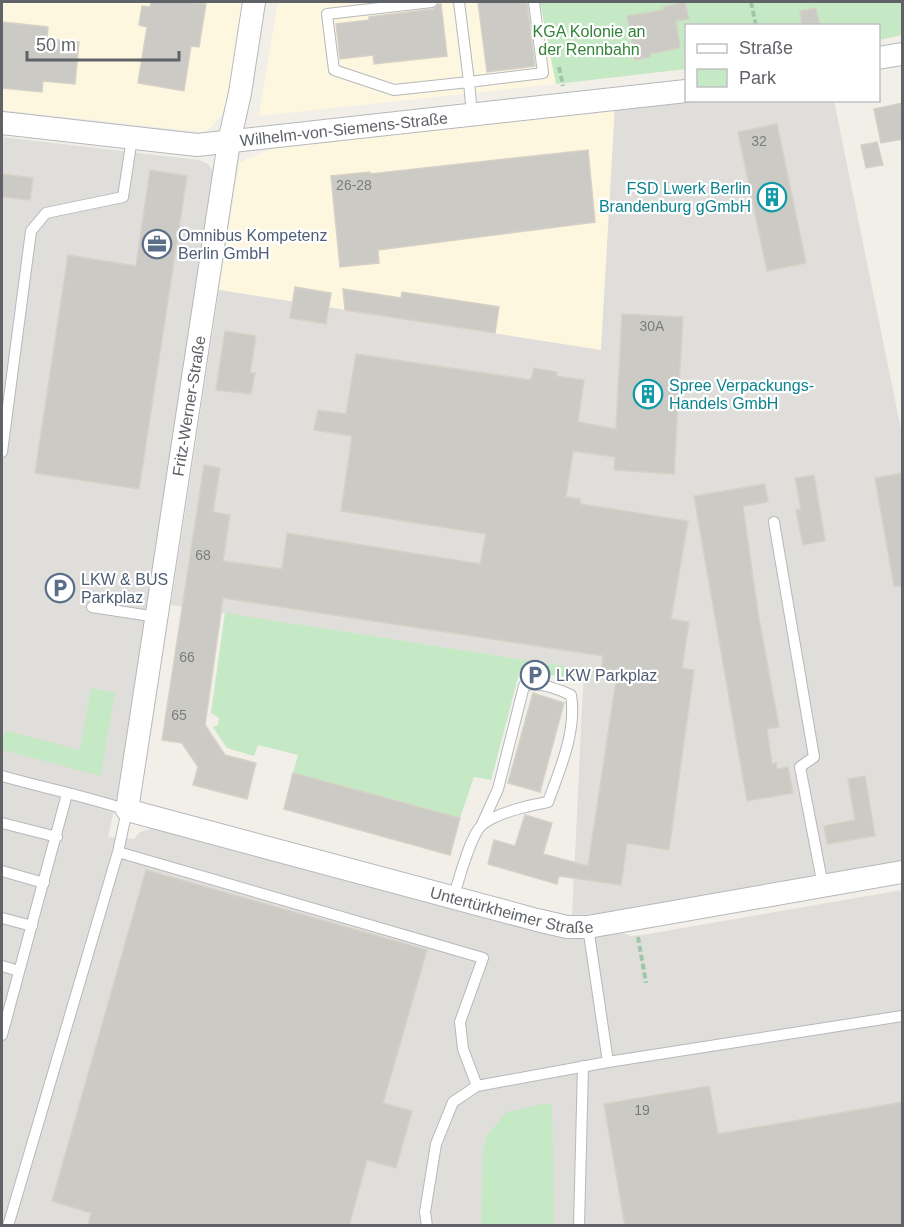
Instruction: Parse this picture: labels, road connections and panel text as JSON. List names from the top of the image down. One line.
{"streets":{"street":["Wilhelm-von-Siemens-Straße","Fritz-Werner-Straße","Untertürkheimer Straße"]},"crossings":[["Wilhelm-von-Siemens-Straße","Fritz-Werner-Straße"],["Fritz-Werner-Straße","Untertürkheimer Straße"]],"parks":["KGA Kolonie an der Rennbahn"],"places":{"building":["FSD Lwerk Berlin Brandenburg gGmbH","Spree Verpackungs- Handels GmbH"],"office":["Omnibus Kompetenz Berlin GmbH"],"parking":["LKW & BUS Parkplaz","LKW Parkplaz"]},"house_numbers":["32","26-28","30A","68","66","65","19"],"legend":["Straße","Park"],"scale_bar":"50 m"}
